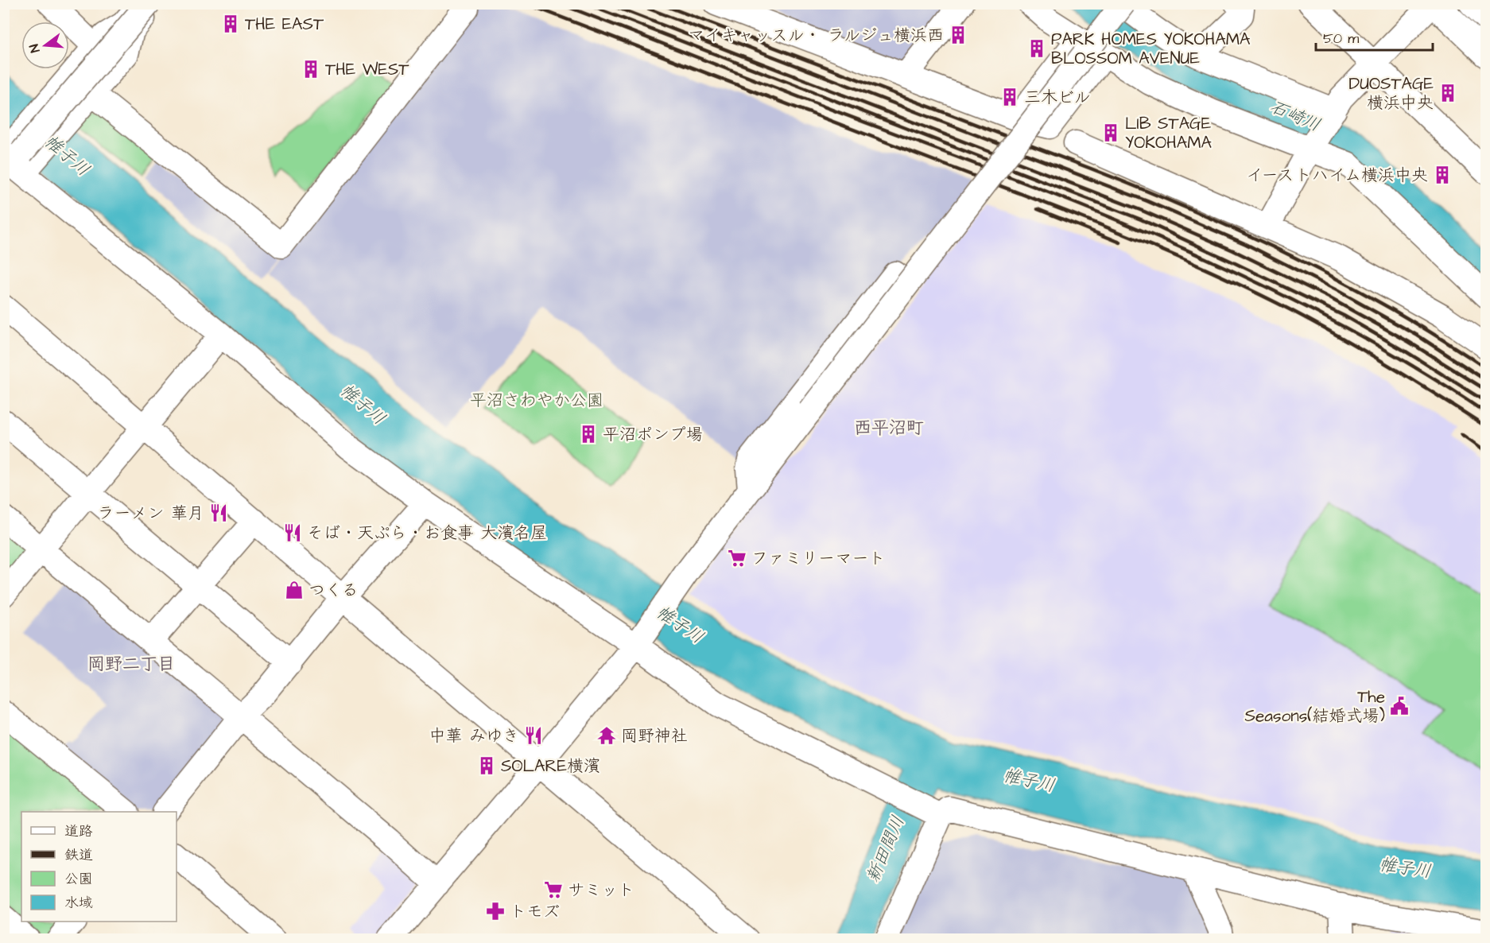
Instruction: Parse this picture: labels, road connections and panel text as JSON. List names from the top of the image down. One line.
{"districts":["西平沼町","岡野二丁目"],"water":["石崎川","帷子川","新田間川"],"parks":["平沼さわやか公園"],"places":{"building":["THE EAST","マイキャッスル・ ラルジュ横浜西","PARK HOMES YOKOHAMA BLOSSOM AVENUE","THE WEST","DUOSTAGE 横浜中央","三木ビル","LIB STAGE YOKOHAMA","イーストハイム横浜中央","平沼ポンプ場","SOLARE横濱"],"restaurant":["ラーメン 華月","そば・天ぷら・お食事 大濱名屋","中華 みゆき"],"supermarket":["ファミリーマート","サミット"],"shop":["つくる"],"public building":["The Seasons(結婚式場)"],"temple":["岡野神社"],"pharmacy":["トモズ"]},"legend":["道路","鉄道","公園","水域"],"scale_bar":"50 m","north":"left"}
